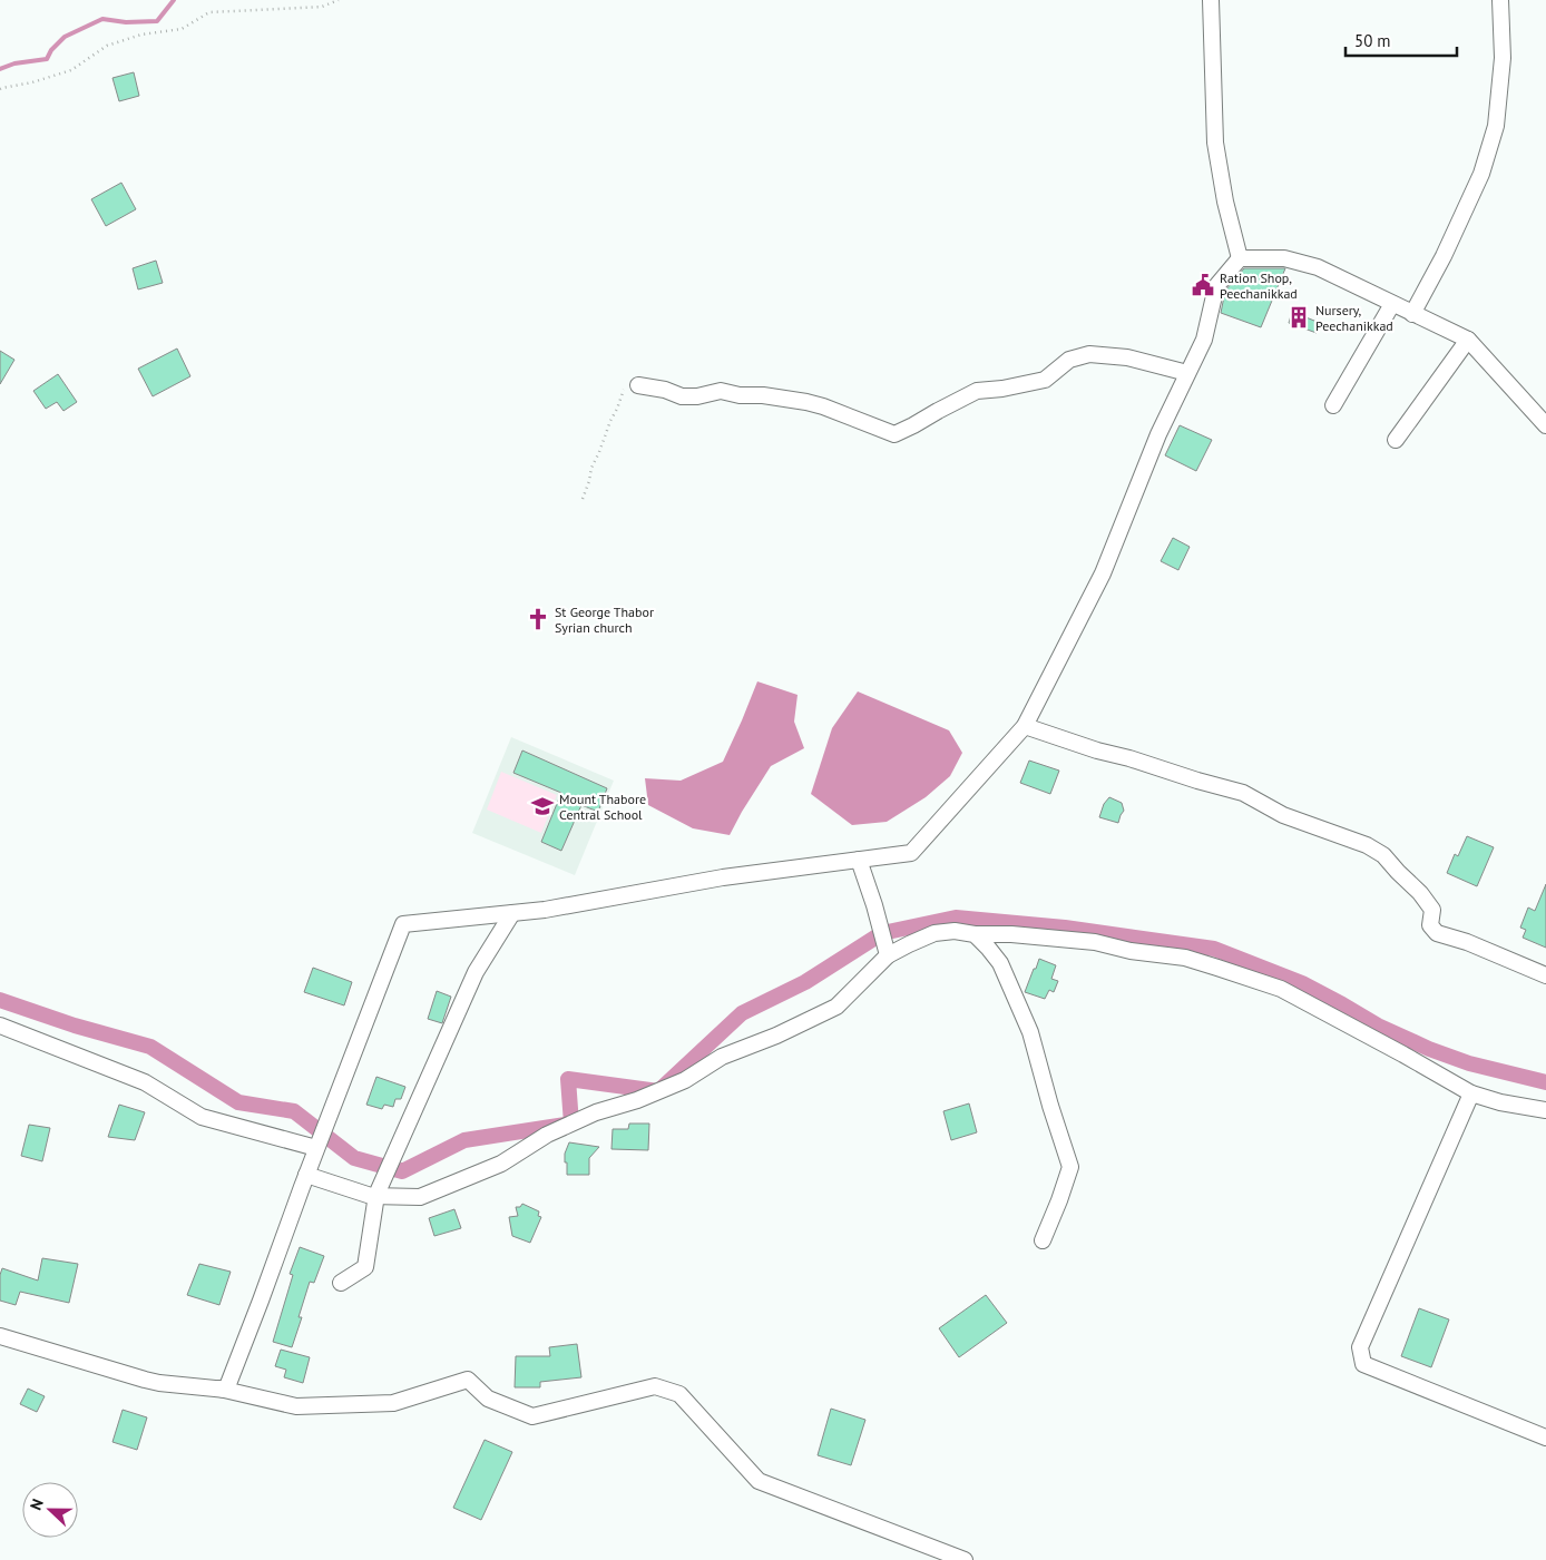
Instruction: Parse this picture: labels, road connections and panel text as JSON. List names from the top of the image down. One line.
{"places":{"public building":["Ration Shop, Peechanikkad"],"building":["Nursery, Peechanikkad"],"church":["St George Thabor Syrian church"],"school or university":["Mount Thabore Central School"]},"scale_bar":"50 m","north":"left"}
